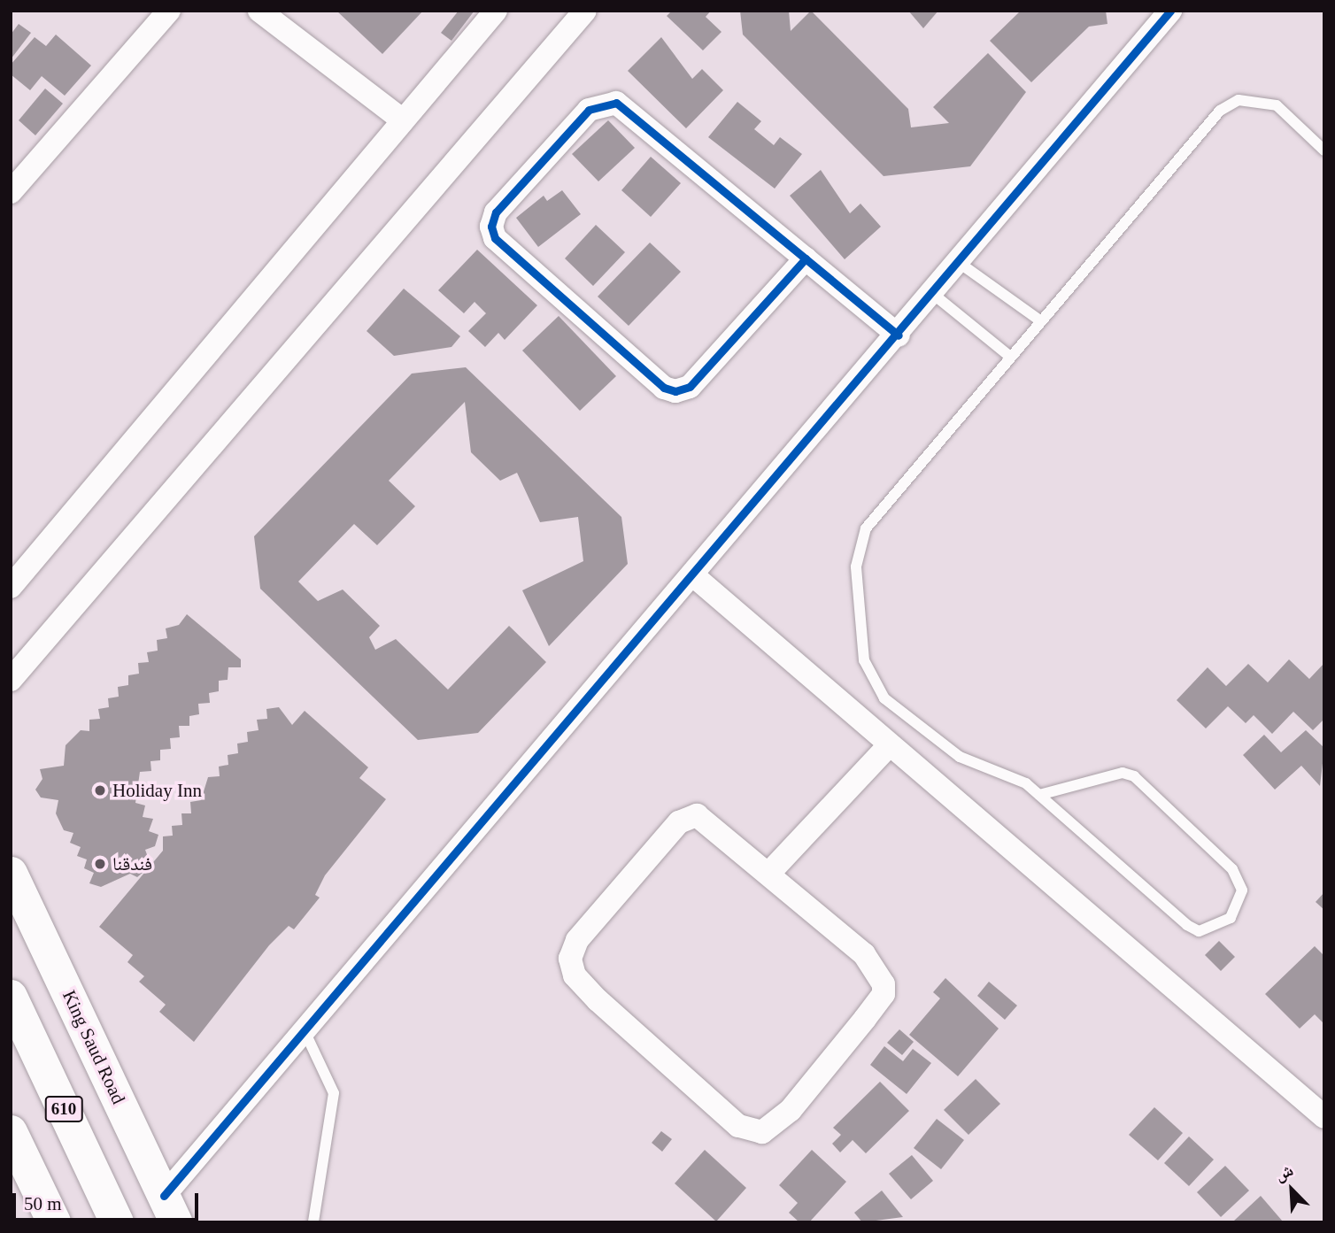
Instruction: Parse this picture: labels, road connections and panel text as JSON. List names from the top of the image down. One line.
{"streets":{"main road":["King Saud Road","610"]},"places":["Holiday Inn","فندقنا"],"scale_bar":"50 m","north":"top left"}
